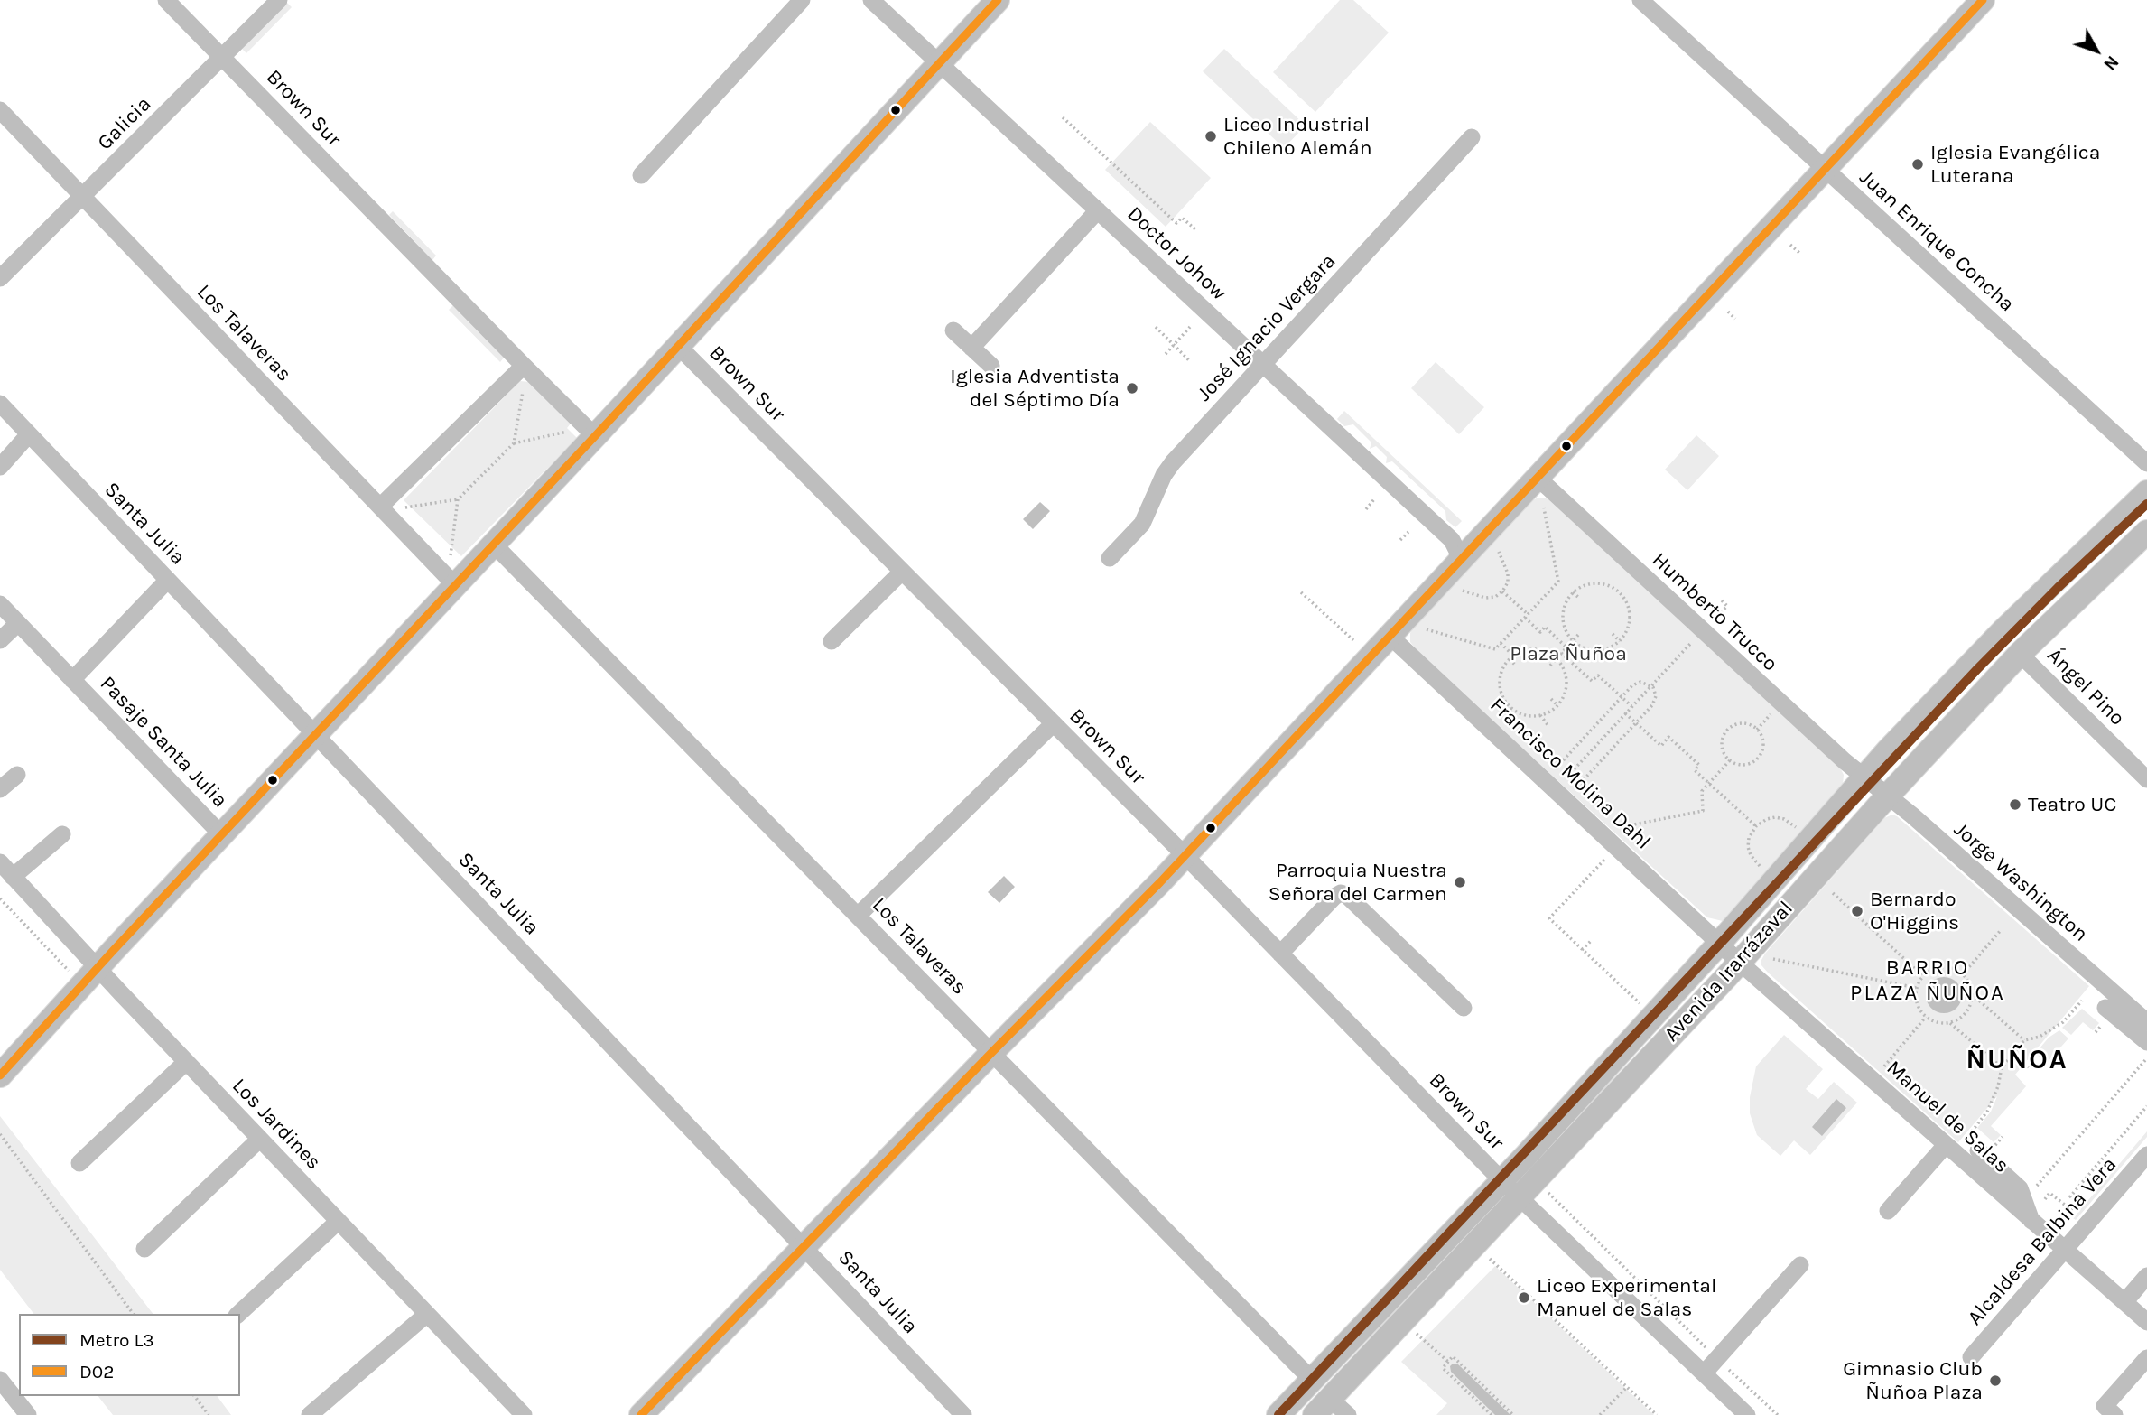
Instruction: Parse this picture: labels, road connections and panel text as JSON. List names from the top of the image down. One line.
{"streets":{"main road":["Avenida Irarrázaval"],"street":["Brown Sur","Galicia","Juan Enrique Concha","Doctor Johow","José Ignacio Vergara","Los Talaveras","Santa Julia","Humberto Trucco","Ángel Pino","Pasaje Santa Julia","Francisco Molina Dahl","Jorge Washington","Manuel de Salas","Los Jardines","Alcaldesa Balbina Vera"]},"crossings":[["Brown Sur","Galicia"],["Brown Sur","Avenida Irarrázaval"],["Galicia","Los Talaveras"],["Doctor Johow","José Ignacio Vergara"],["Los Talaveras","Avenida Irarrázaval"],["Santa Julia","Pasaje Santa Julia"],["Humberto Trucco","Jorge Washington"],["Humberto Trucco","Avenida Irarrázaval"],["Ángel Pino","Avenida Irarrázaval"],["Francisco Molina Dahl","Avenida Irarrázaval"],["Francisco Molina Dahl","Manuel de Salas"],["Jorge Washington","Avenida Irarrázaval"],["Avenida Irarrázaval","Manuel de Salas"],["Manuel de Salas","Alcaldesa Balbina Vera"]],"districts":["BARRIO PLAZA ÑUÑOA","ÑUÑOA"],"parks":["Plaza Ñuñoa"],"places":["Liceo Industrial Chileno Alemán","Iglesia Evangélica Luterana","Iglesia Adventista del Séptimo Día","Teatro UC","Parroquia Nuestra Señora del Carmen","Bernardo O'Higgins","Liceo Experimental Manuel de Salas","Gimnasio Club Ñuñoa Plaza"],"lines":["transit line D02","metro line L3"],"legend":["Metro L3","D02"],"north":"bottom right"}
